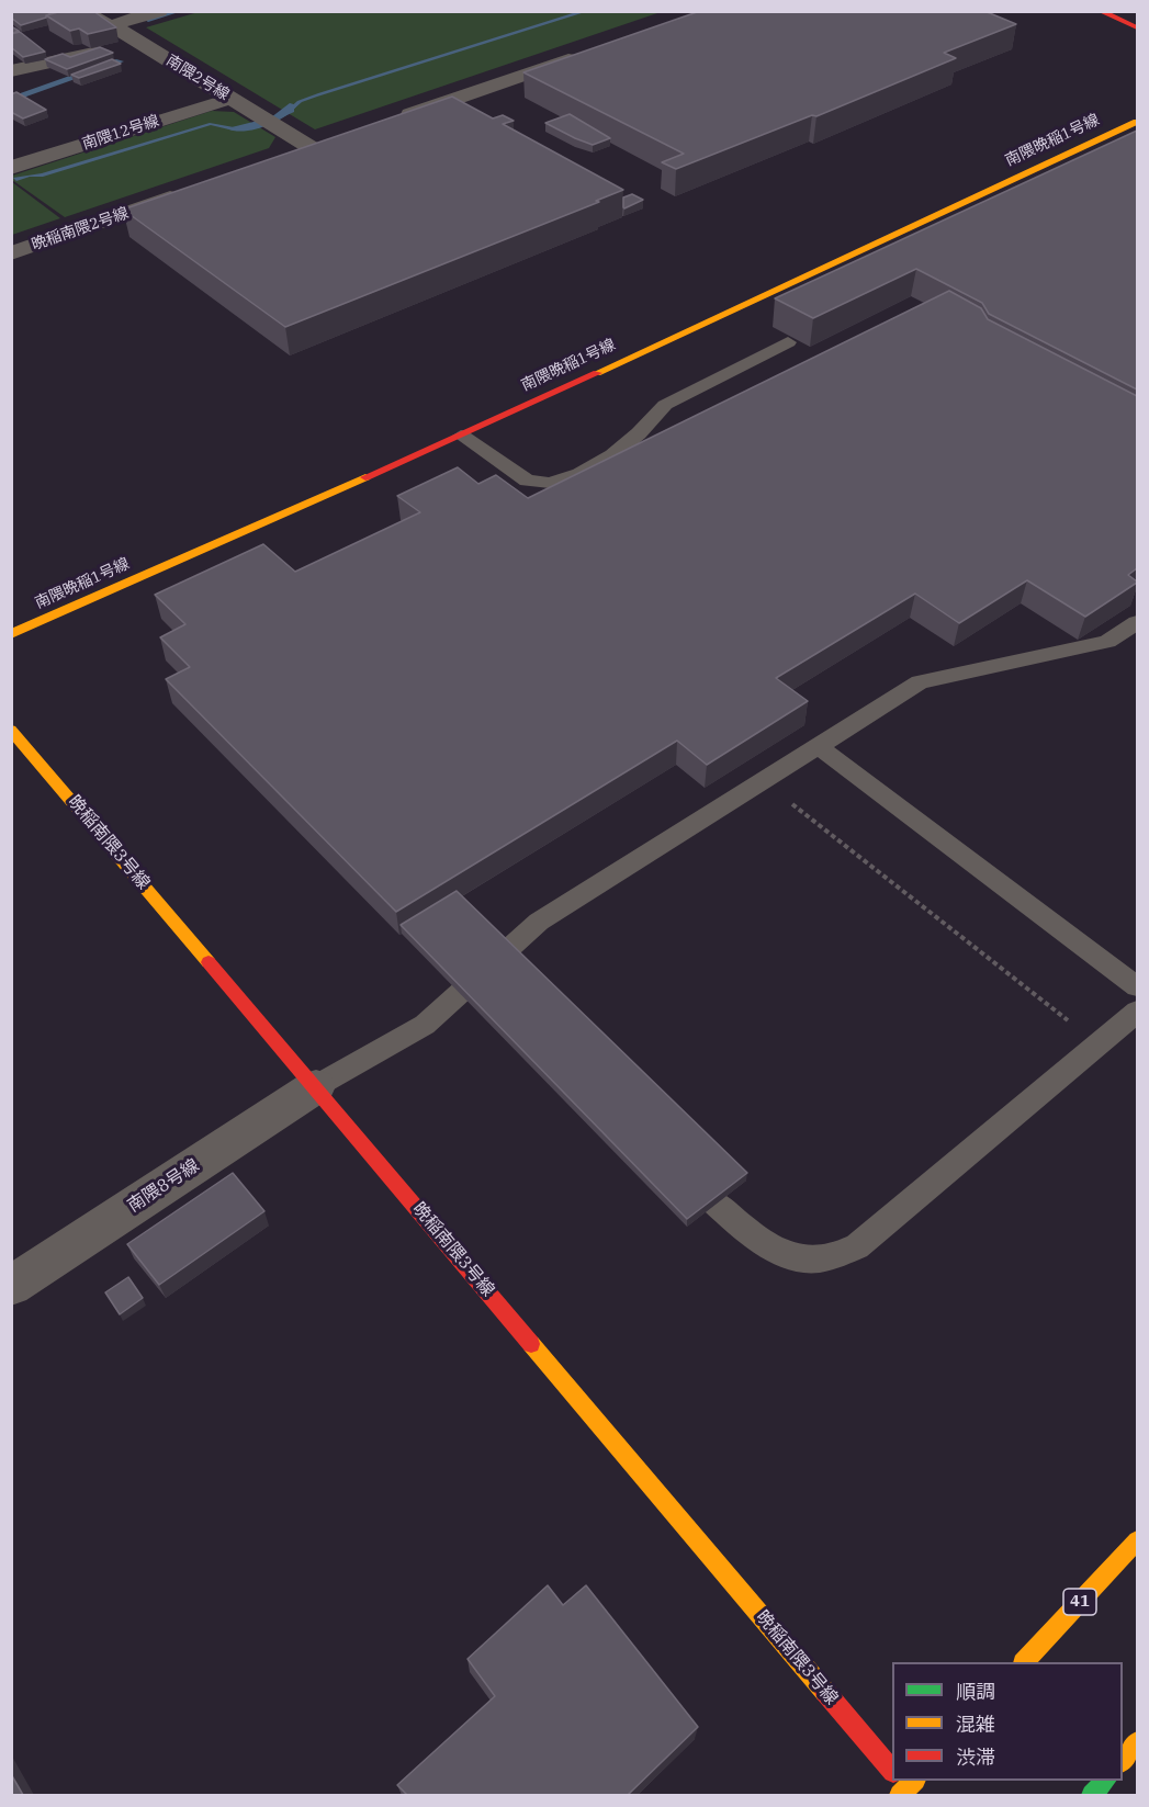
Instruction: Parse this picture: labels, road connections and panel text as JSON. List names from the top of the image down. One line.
{"streets":{"street":["南隈2号線","南隈12号線","南隈晩稲1号線","晩稲南隈2号線","晩稲南隈3号線","南隈8号線","41"]},"crossings":[["南隈2号線","南隈12号線"],["晩稲南隈3号線","南隈8号線"]],"legend":["順調","混雑","渋滞"]}
